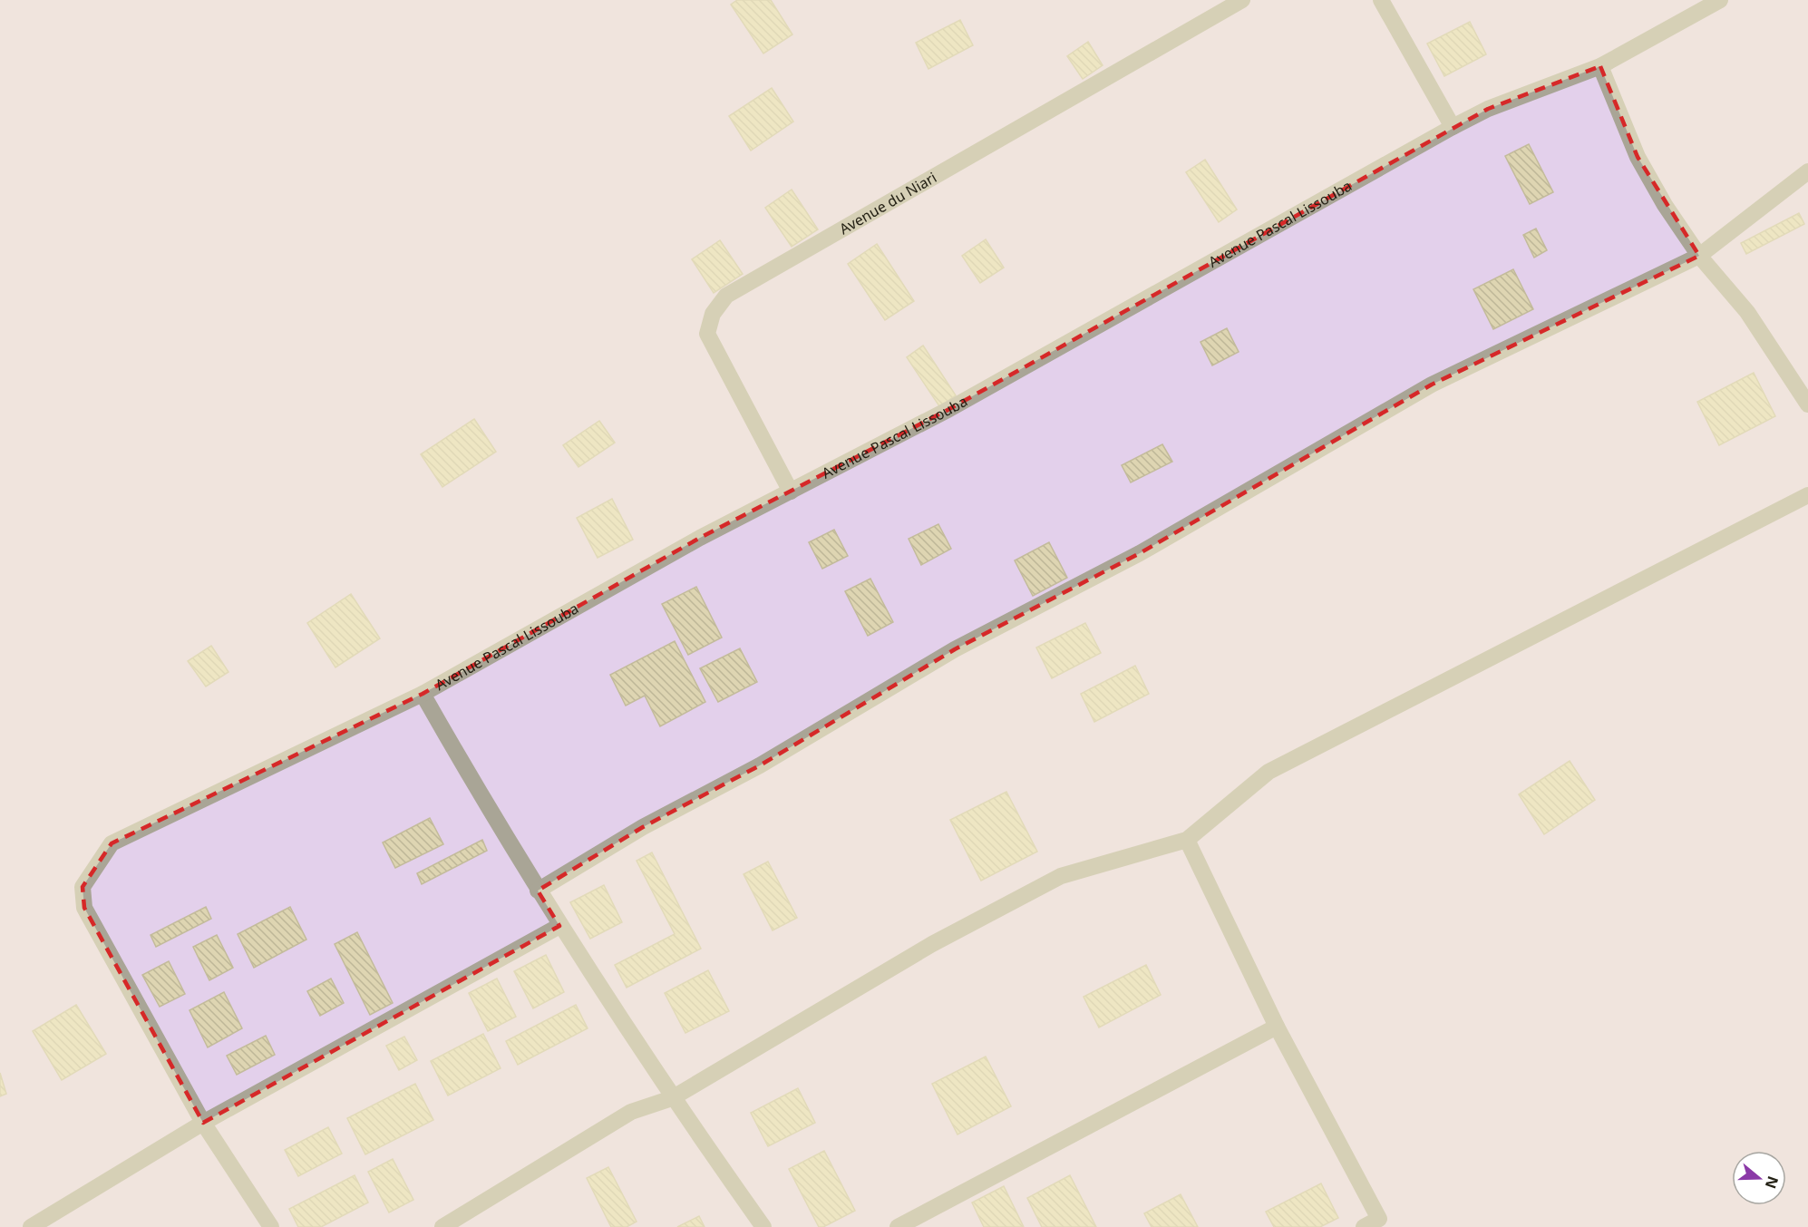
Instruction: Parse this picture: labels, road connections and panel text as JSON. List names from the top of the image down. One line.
{"streets":{"street":["Avenue du Niari","Avenue Pascal Lissouba"]},"crossings":[["Avenue du Niari","Avenue Pascal Lissouba"]],"north":"right"}
